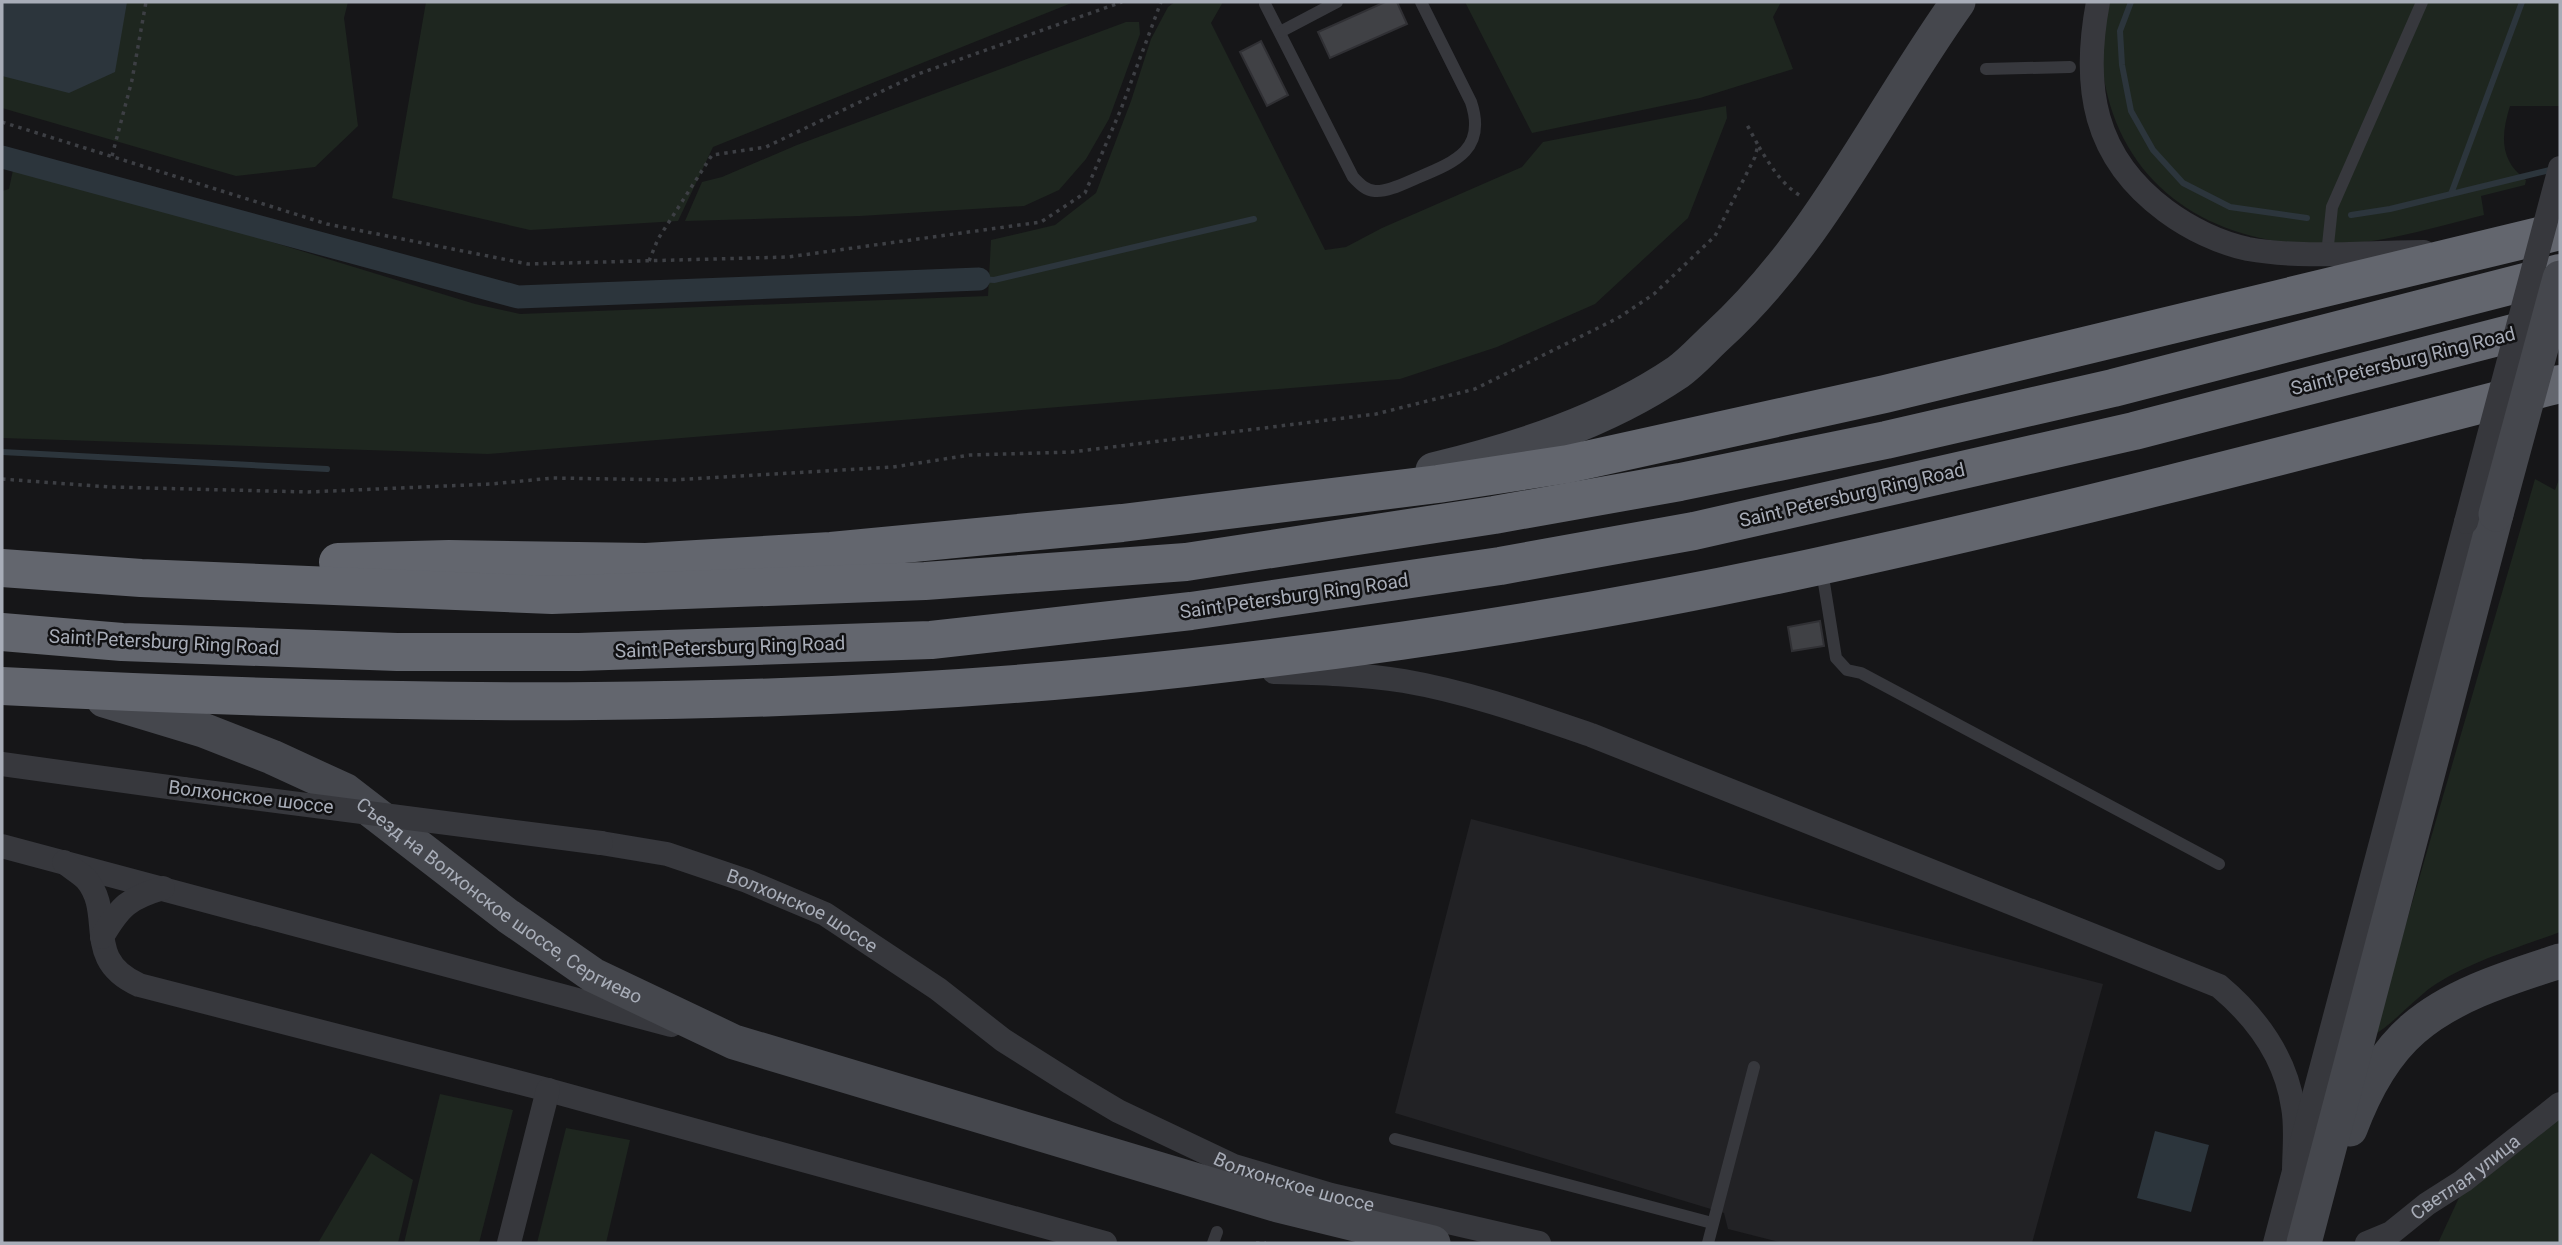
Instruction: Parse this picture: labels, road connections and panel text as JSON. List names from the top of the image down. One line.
{"streets":{"highway":["Saint Petersburg Ring Road"],"main road":["Волхонское шоссе","Съезд на Волхонское шоссе, Сергиево"],"street":["Светлая улица"]},"crossings":[["Волхонское шоссе","Съезд на Волхонское шоссе, Сергиево"]]}
